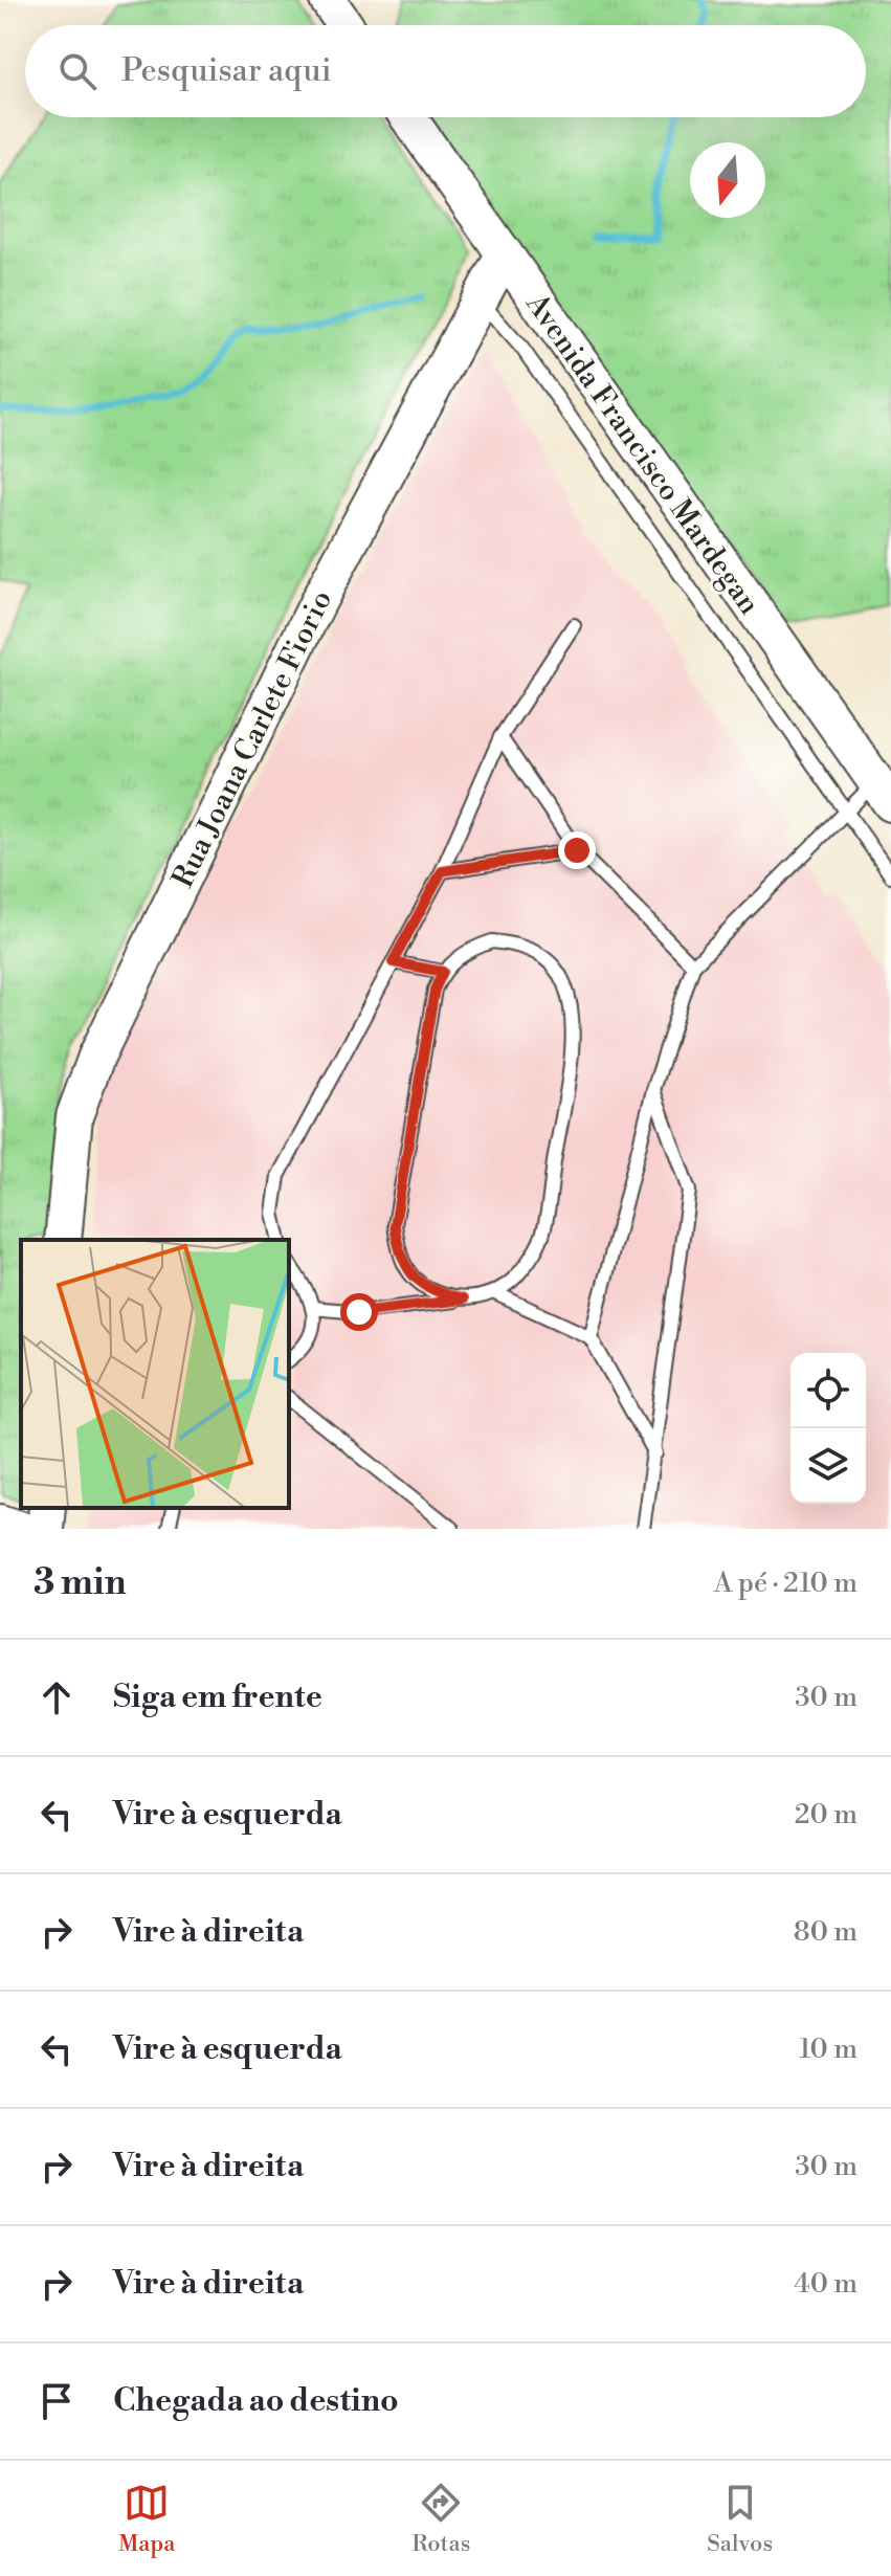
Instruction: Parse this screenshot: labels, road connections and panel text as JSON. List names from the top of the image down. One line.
{"streets":{"street":["Avenida Francisco Mardegan","Rua Joana Carlete Fiorio"]},"crossings":[["Avenida Francisco Mardegan","Rua Joana Carlete Fiorio"]],"north":"bottom","page":{"search":"Pesquisar aqui","heading":["3 min","A pé · 210 m"],"list":[["Siga em frente","30 m"],["Vire à esquerda","20 m"],["Vire à direita","80 m"],["Vire à esquerda","10 m"],["Vire à direita","30 m"],["Vire à direita","40 m"],"Chegada ao destino"],"nav":["Mapa","Rotas","Salvos"]}}
